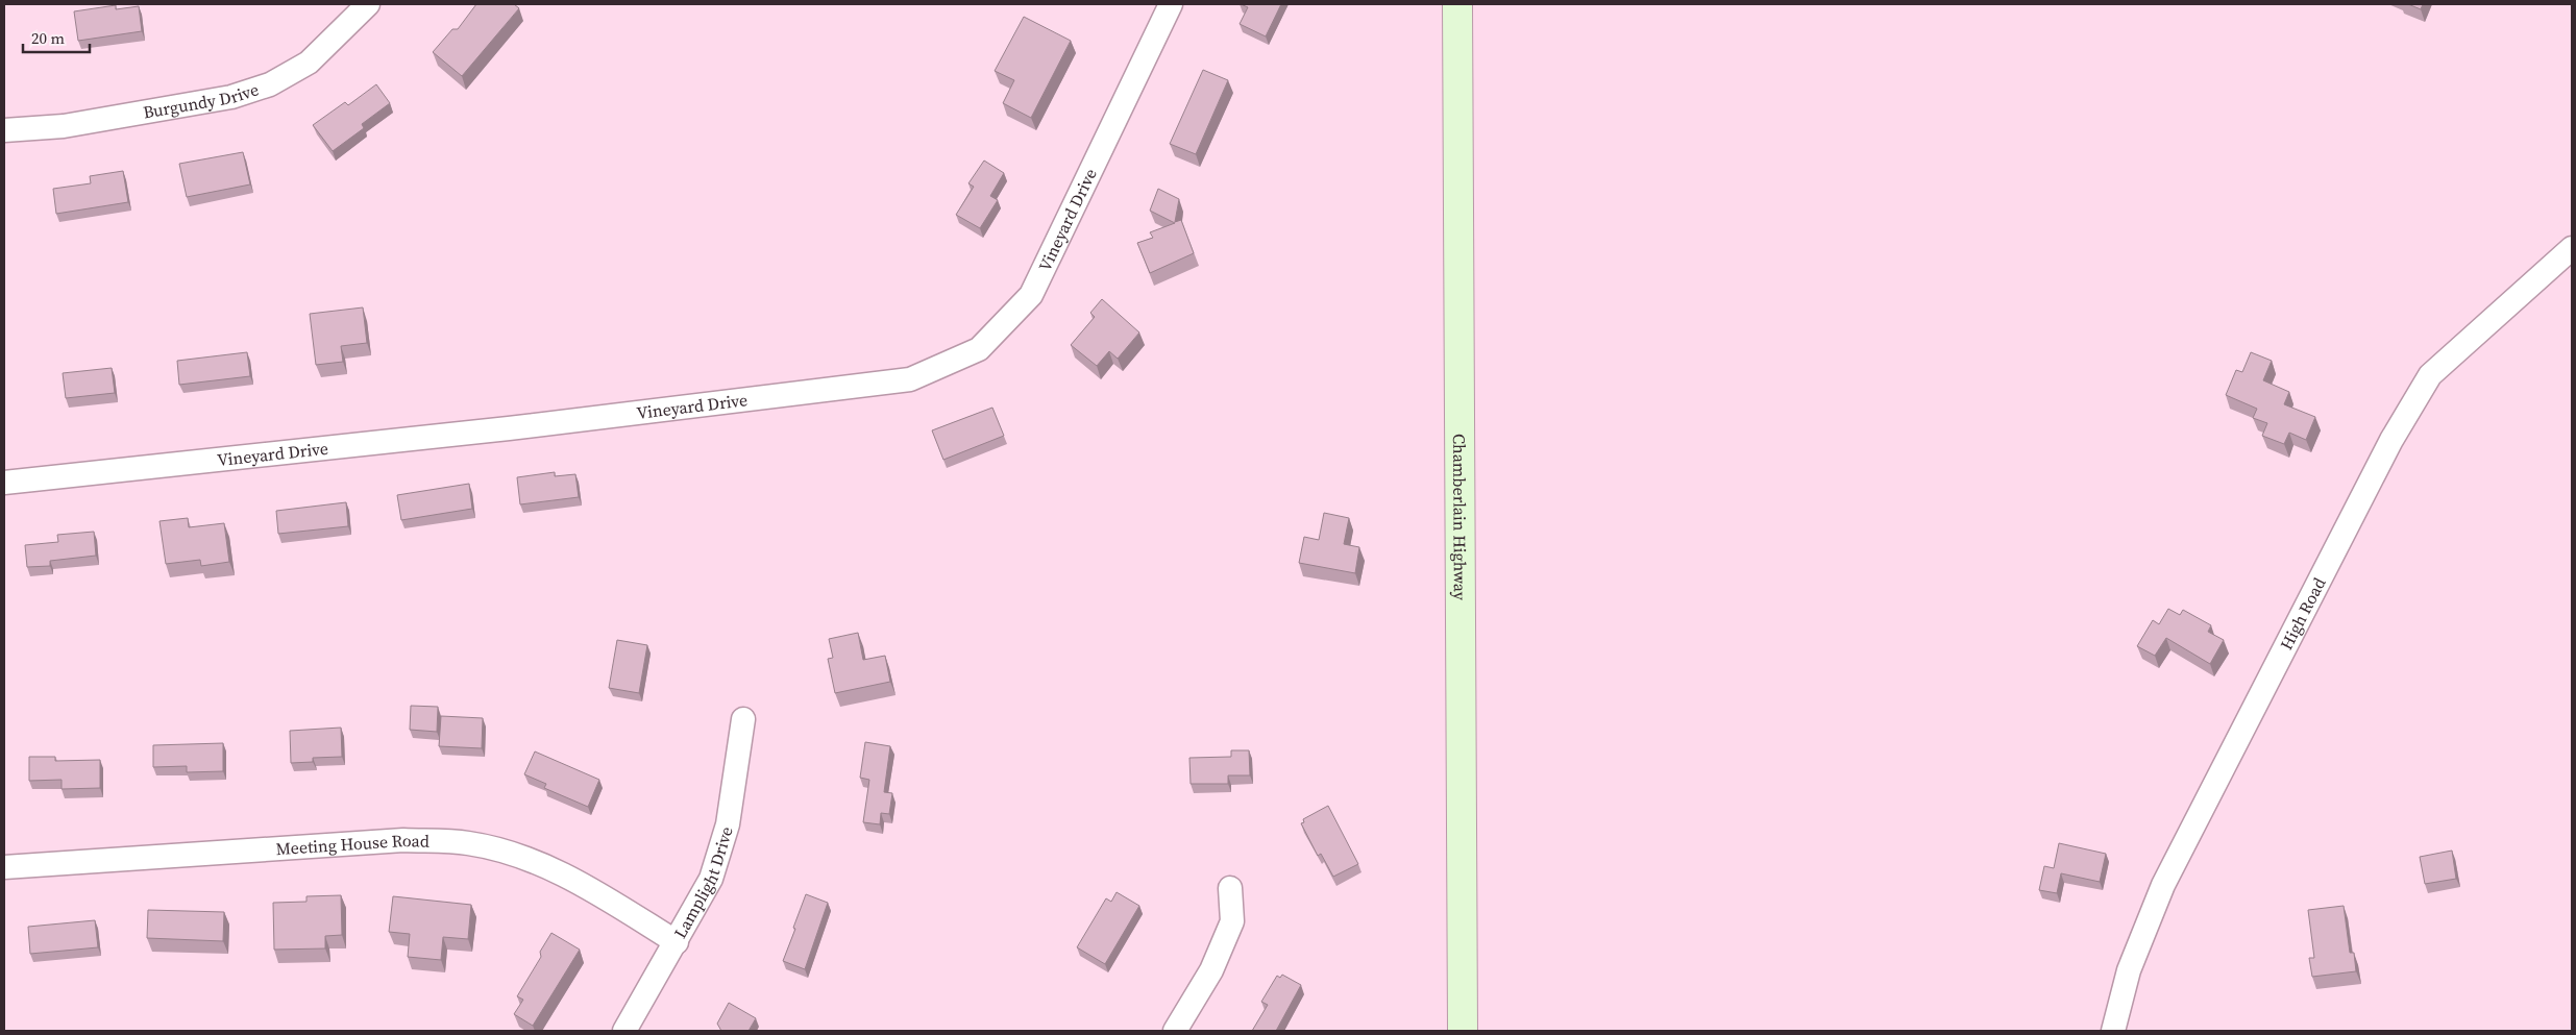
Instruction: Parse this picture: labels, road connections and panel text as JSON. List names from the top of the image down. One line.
{"streets":{"main road":["Chamberlain Highway"],"street":["Burgundy Drive","Vineyard Drive","High Road","Meeting House Road","Lamplight Drive"]},"crossings":[["Meeting House Road","Lamplight Drive"]],"scale_bar":"20 m"}
